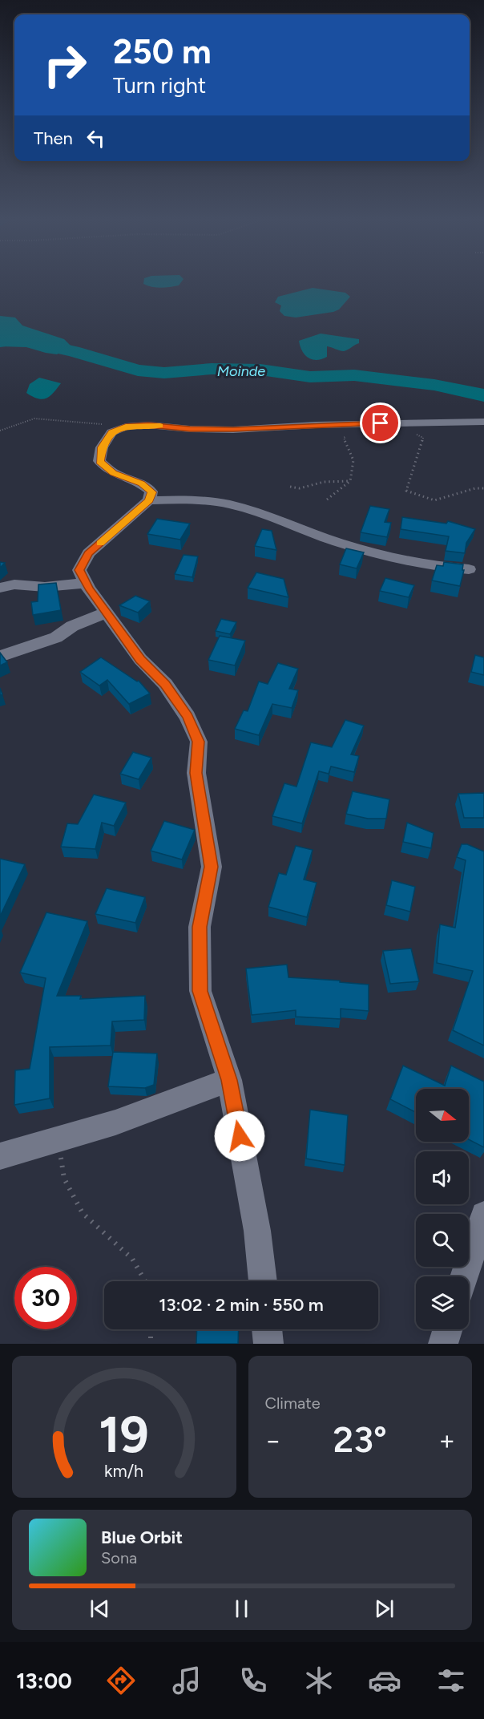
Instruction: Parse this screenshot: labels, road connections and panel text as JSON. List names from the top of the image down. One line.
{"water":["Moinde"],"north":"right","page":{"turn":["250 m","Turn right"],"then":"Then","limit":"30","trip":"13:02 · 2 min · 550 m","tile":"Climate","heat":["−","23°","+"],"song":["Blue Orbit","Sona"],"tabs":"13:00","gauge":["19","km/h"]}}
